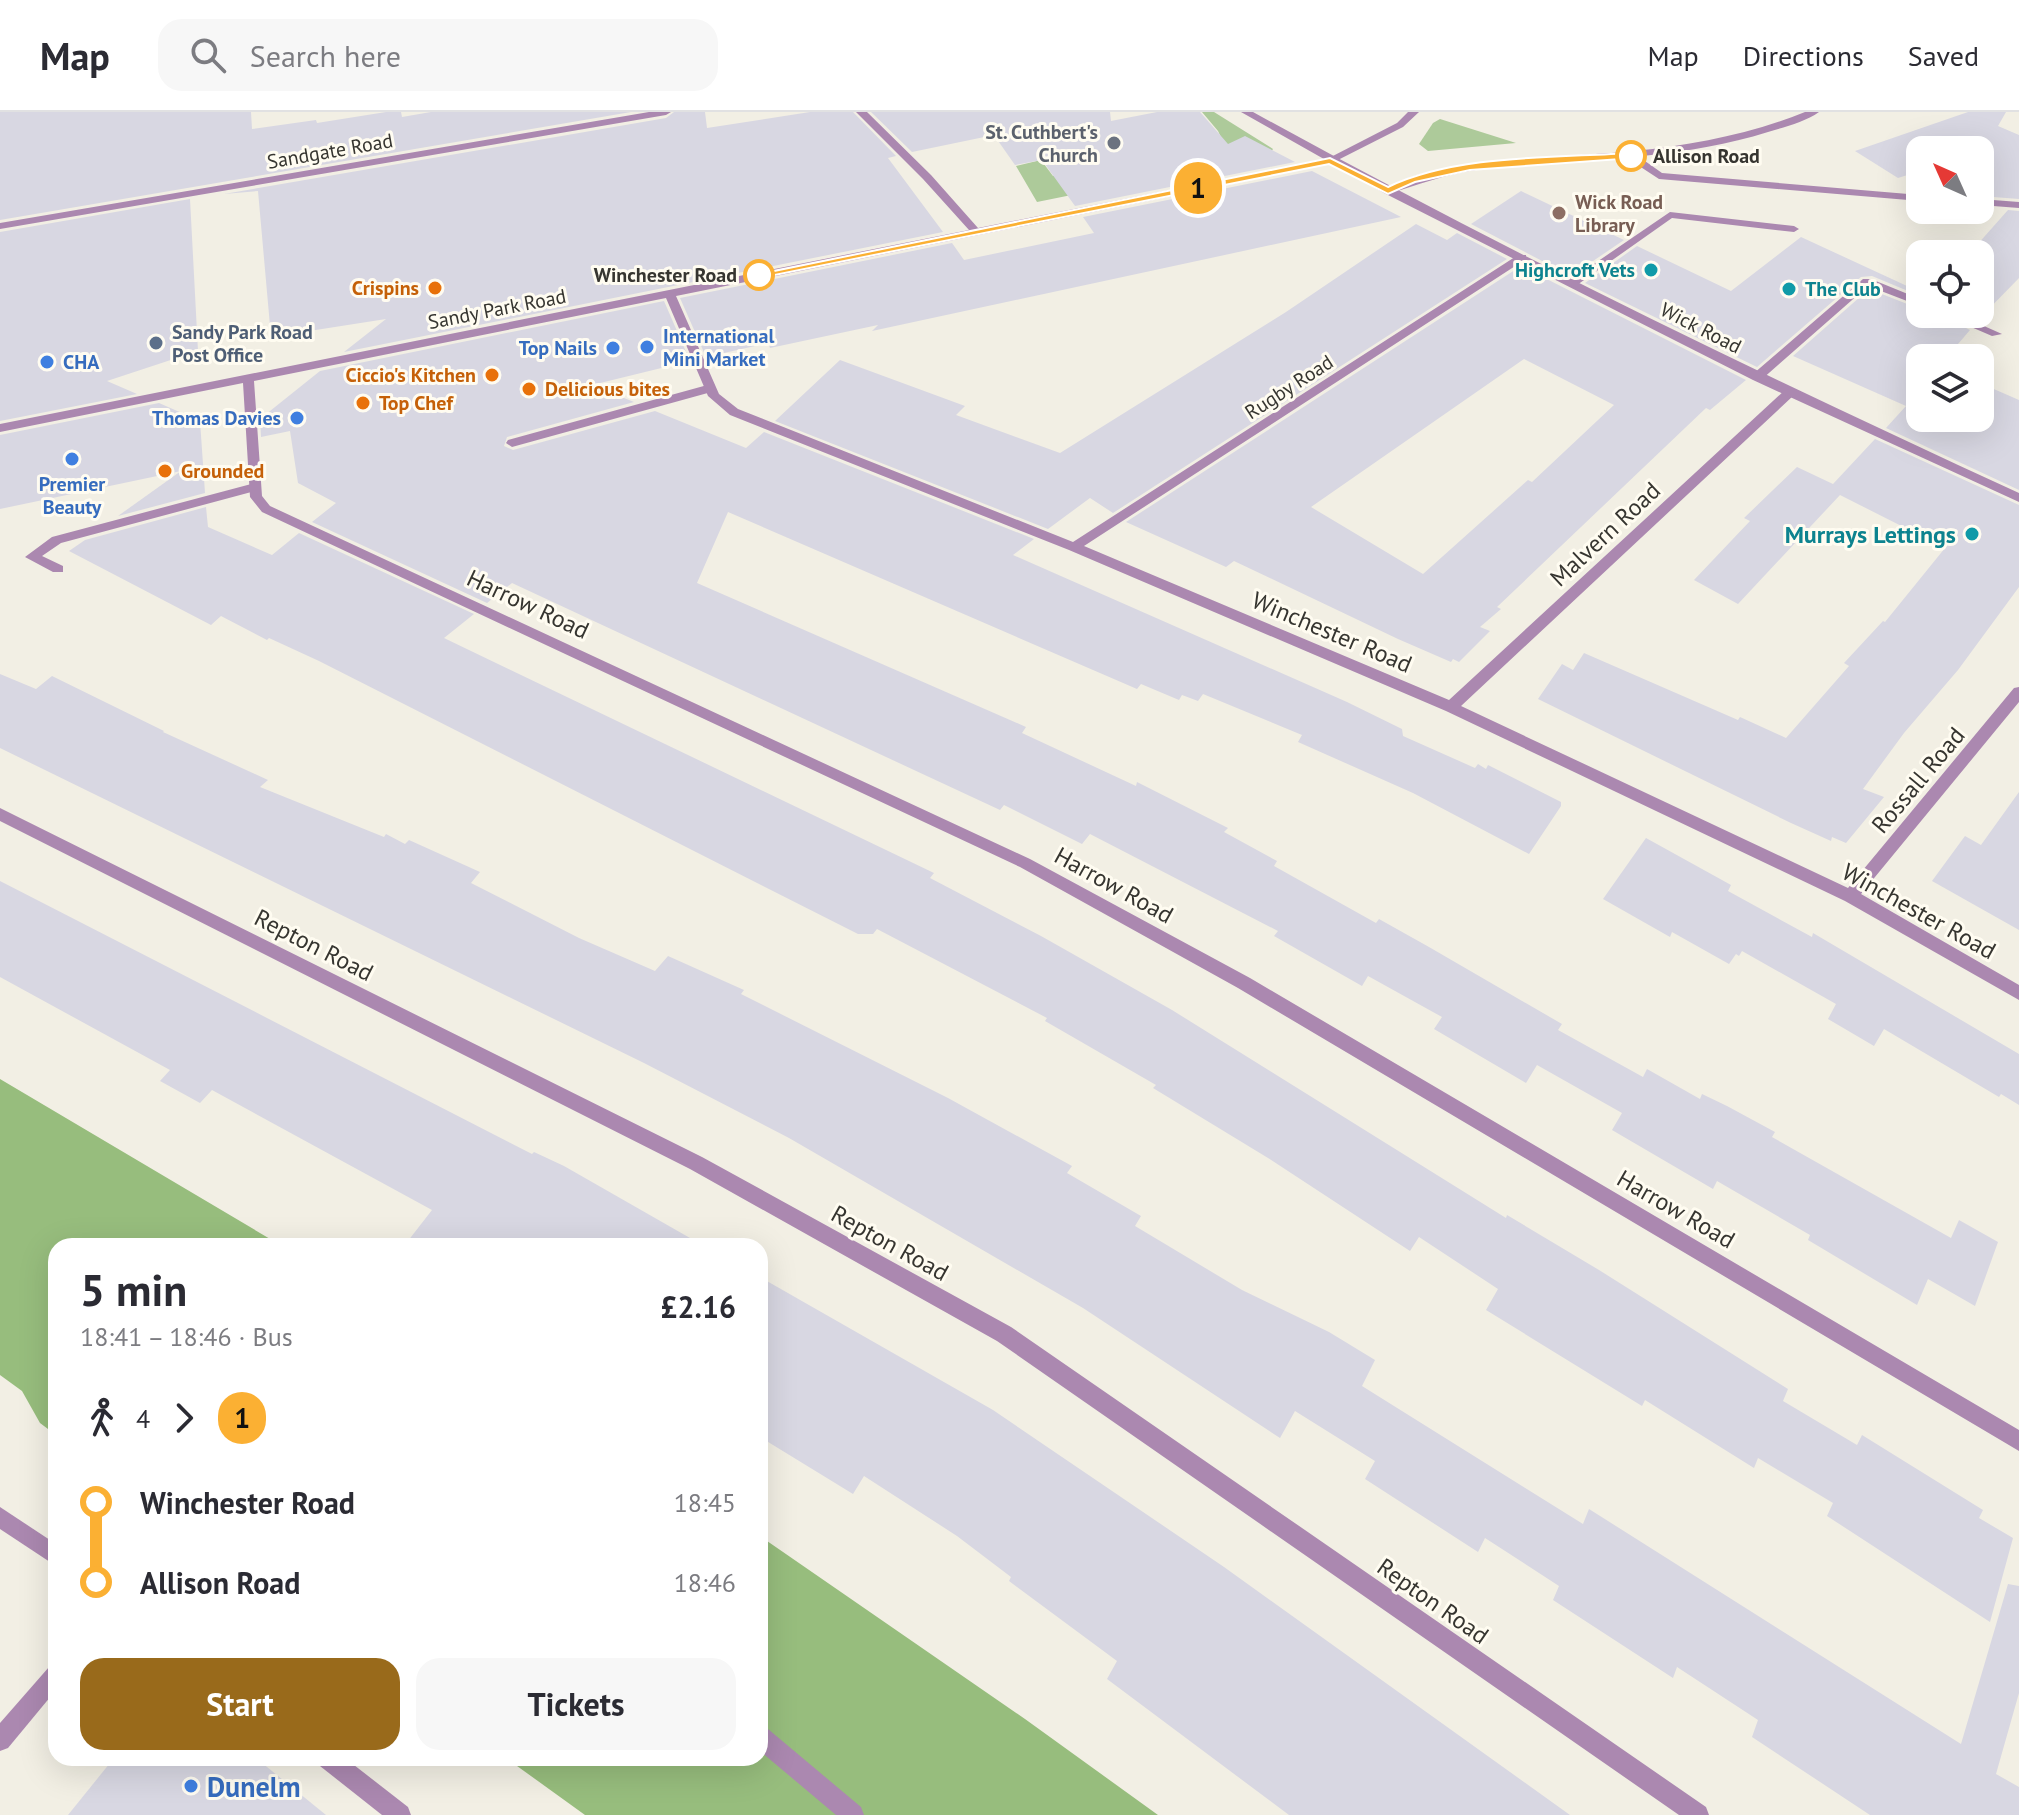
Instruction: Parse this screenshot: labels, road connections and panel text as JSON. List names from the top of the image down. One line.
{"streets":{"street":["Sandgate Road","Sandy Park Road","Wick Road","Rugby Road","Malvern Road","Harrow Road","Winchester Road","Rossall Road","Repton Road"]},"crossings":[["Sandy Park Road","Wick Road"],["Sandy Park Road","Winchester Road"],["Wick Road","Rugby Road"],["Wick Road","Malvern Road"],["Rugby Road","Winchester Road"],["Malvern Road","Winchester Road"],["Winchester Road","Rossall Road"]],"places":["St. Cuthbert's Church","Allison Road","Wick Road Library","Highcroft Vets","Winchester Road","Crispins","The Club","Sandy Park Road Post Office","International Mini Market","Top Nails","CHA","Ciccio's Kitchen","Delicious bites","Top Chef","Thomas Davies","Premier Beauty","Grounded","Murrays Lettings","Dunelm"],"lines":["bus line 1"],"north":"top left","page":{"header":"Map","search":"Search here","nav":["Map","Directions","Saved"],"on_map":"1","heading":["5 min","18:41 – 18:46 · Bus","£2.16"],"legs":["4","1"],"list":[{"name":"Winchester Road","value":"18:45"},{"name":"Allison Road","value":"18:46"}],"buttons":["Start","Tickets"]}}
